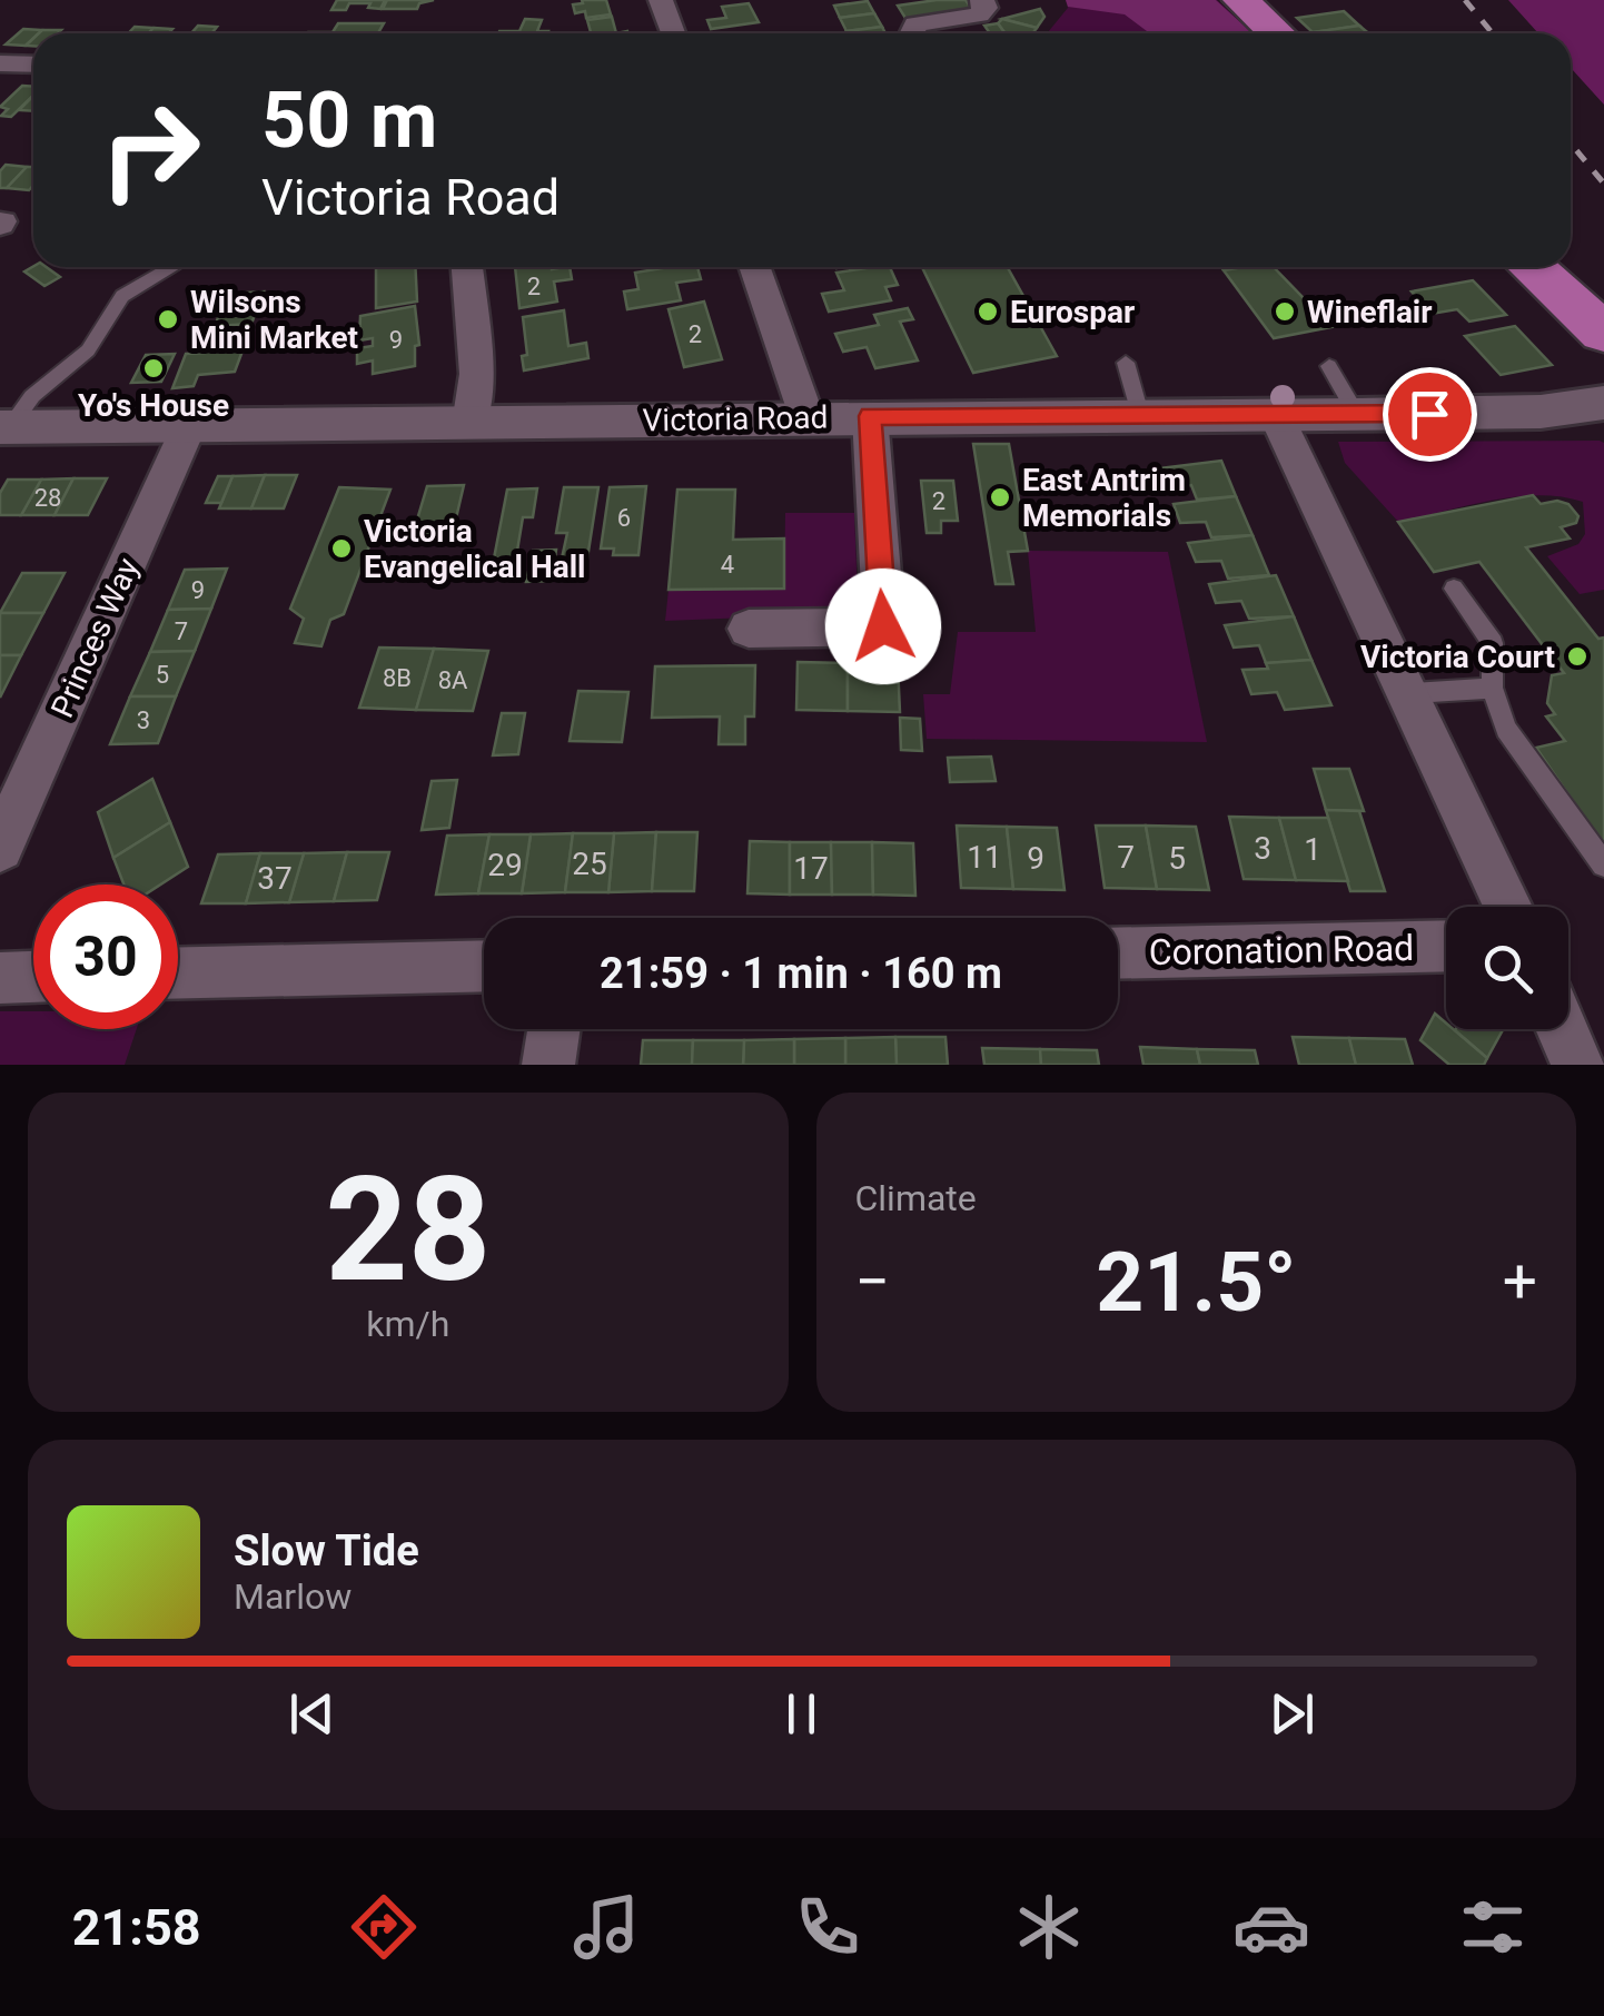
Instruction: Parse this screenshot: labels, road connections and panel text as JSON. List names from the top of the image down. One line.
{"streets":{"street":["Victoria Road","Princes Way","Coronation Road"]},"crossings":[["Victoria Road","Princes Way"]],"places":["Eurospar","Wineflair","Wilsons Mini Market","Yo's House","East Antrim Memorials","Victoria Evangelical Hall","Victoria Court"],"house_numbers":["2","2","9","28","2","6","4","9","7","5","8B","8A","3","3","1","11","7","9","5","25","29","17","37"],"page":{"turn":["50 m","Victoria Road"],"limit":"30","trip":"21:59 · 1 min · 160 m","tile":[["28","km/h"],"Climate"],"heat":["−","21.5°","+"],"song":["Slow Tide","Marlow"],"tabs":"21:58"}}
